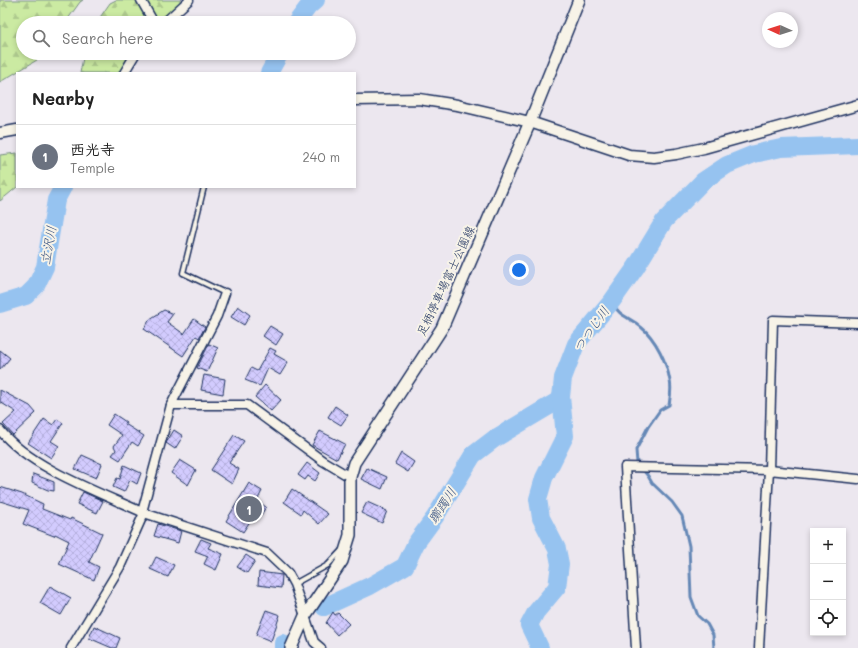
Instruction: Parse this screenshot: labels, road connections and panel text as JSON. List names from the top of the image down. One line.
{"streets":{"main road":["足柄停車場富士公園線"]},"water":["立沢川","つつじ川","躑躅川"],"north":"left","page":{"search":"Search here","heading":"Nearby","list":[{"mark":"1","name":"西光寺","note":"Temple","value":"240 m"}],"pins":"1","map_buttons":["+","−"]}}
